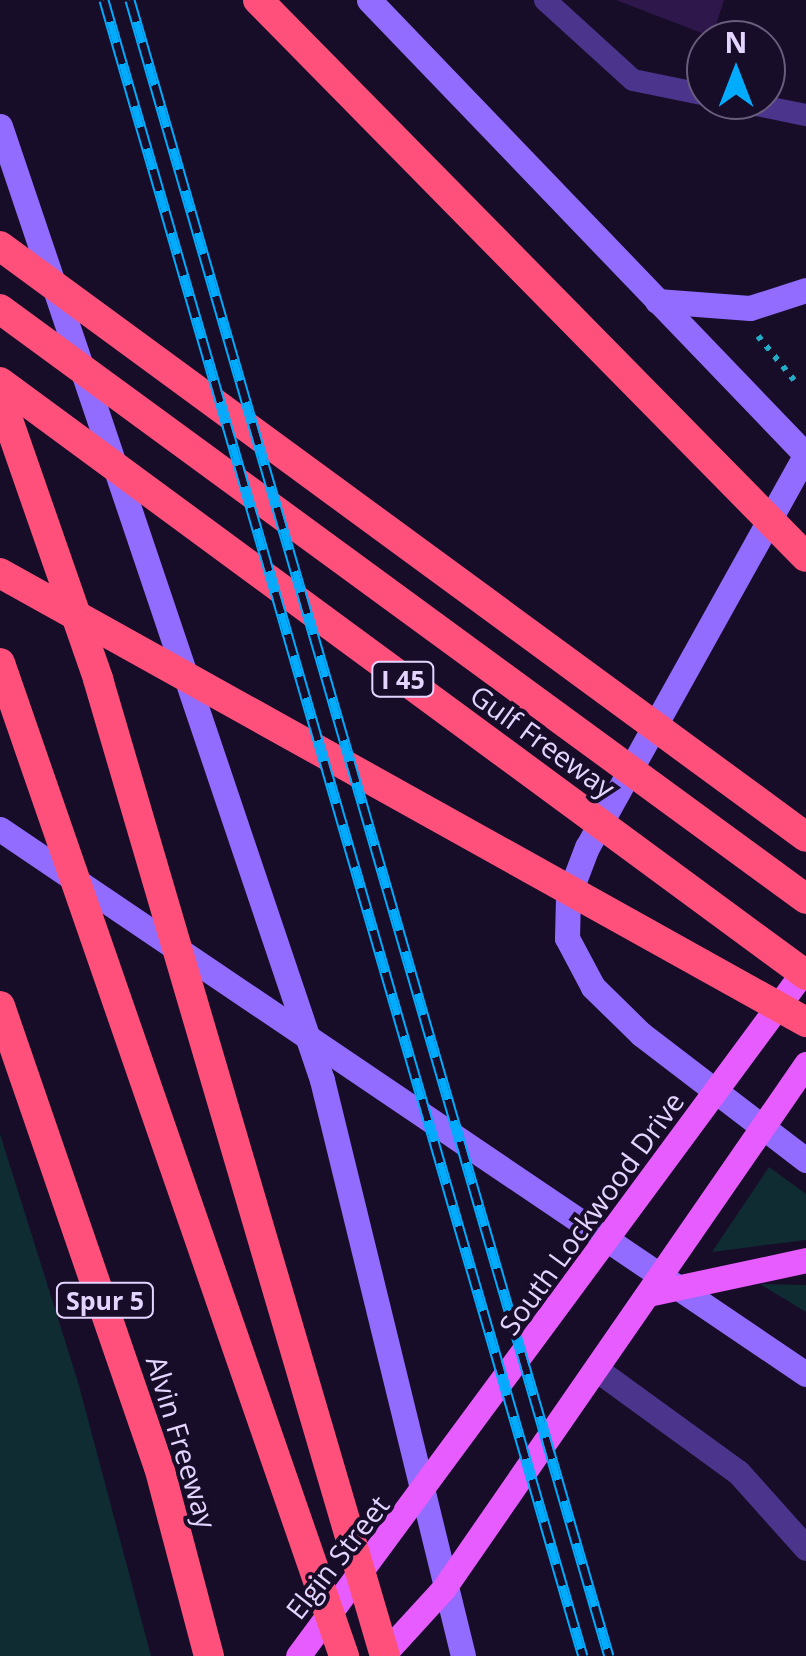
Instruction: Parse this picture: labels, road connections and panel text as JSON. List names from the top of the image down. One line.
{"streets":{"highway":["I 45","Gulf Freeway","Spur 5","Alvin Freeway"],"main road":["South Lockwood Drive","Elgin Street"]},"crossings":[["Gulf Freeway","South Lockwood Drive"],["South Lockwood Drive","Elgin Street"]],"north":"top"}
